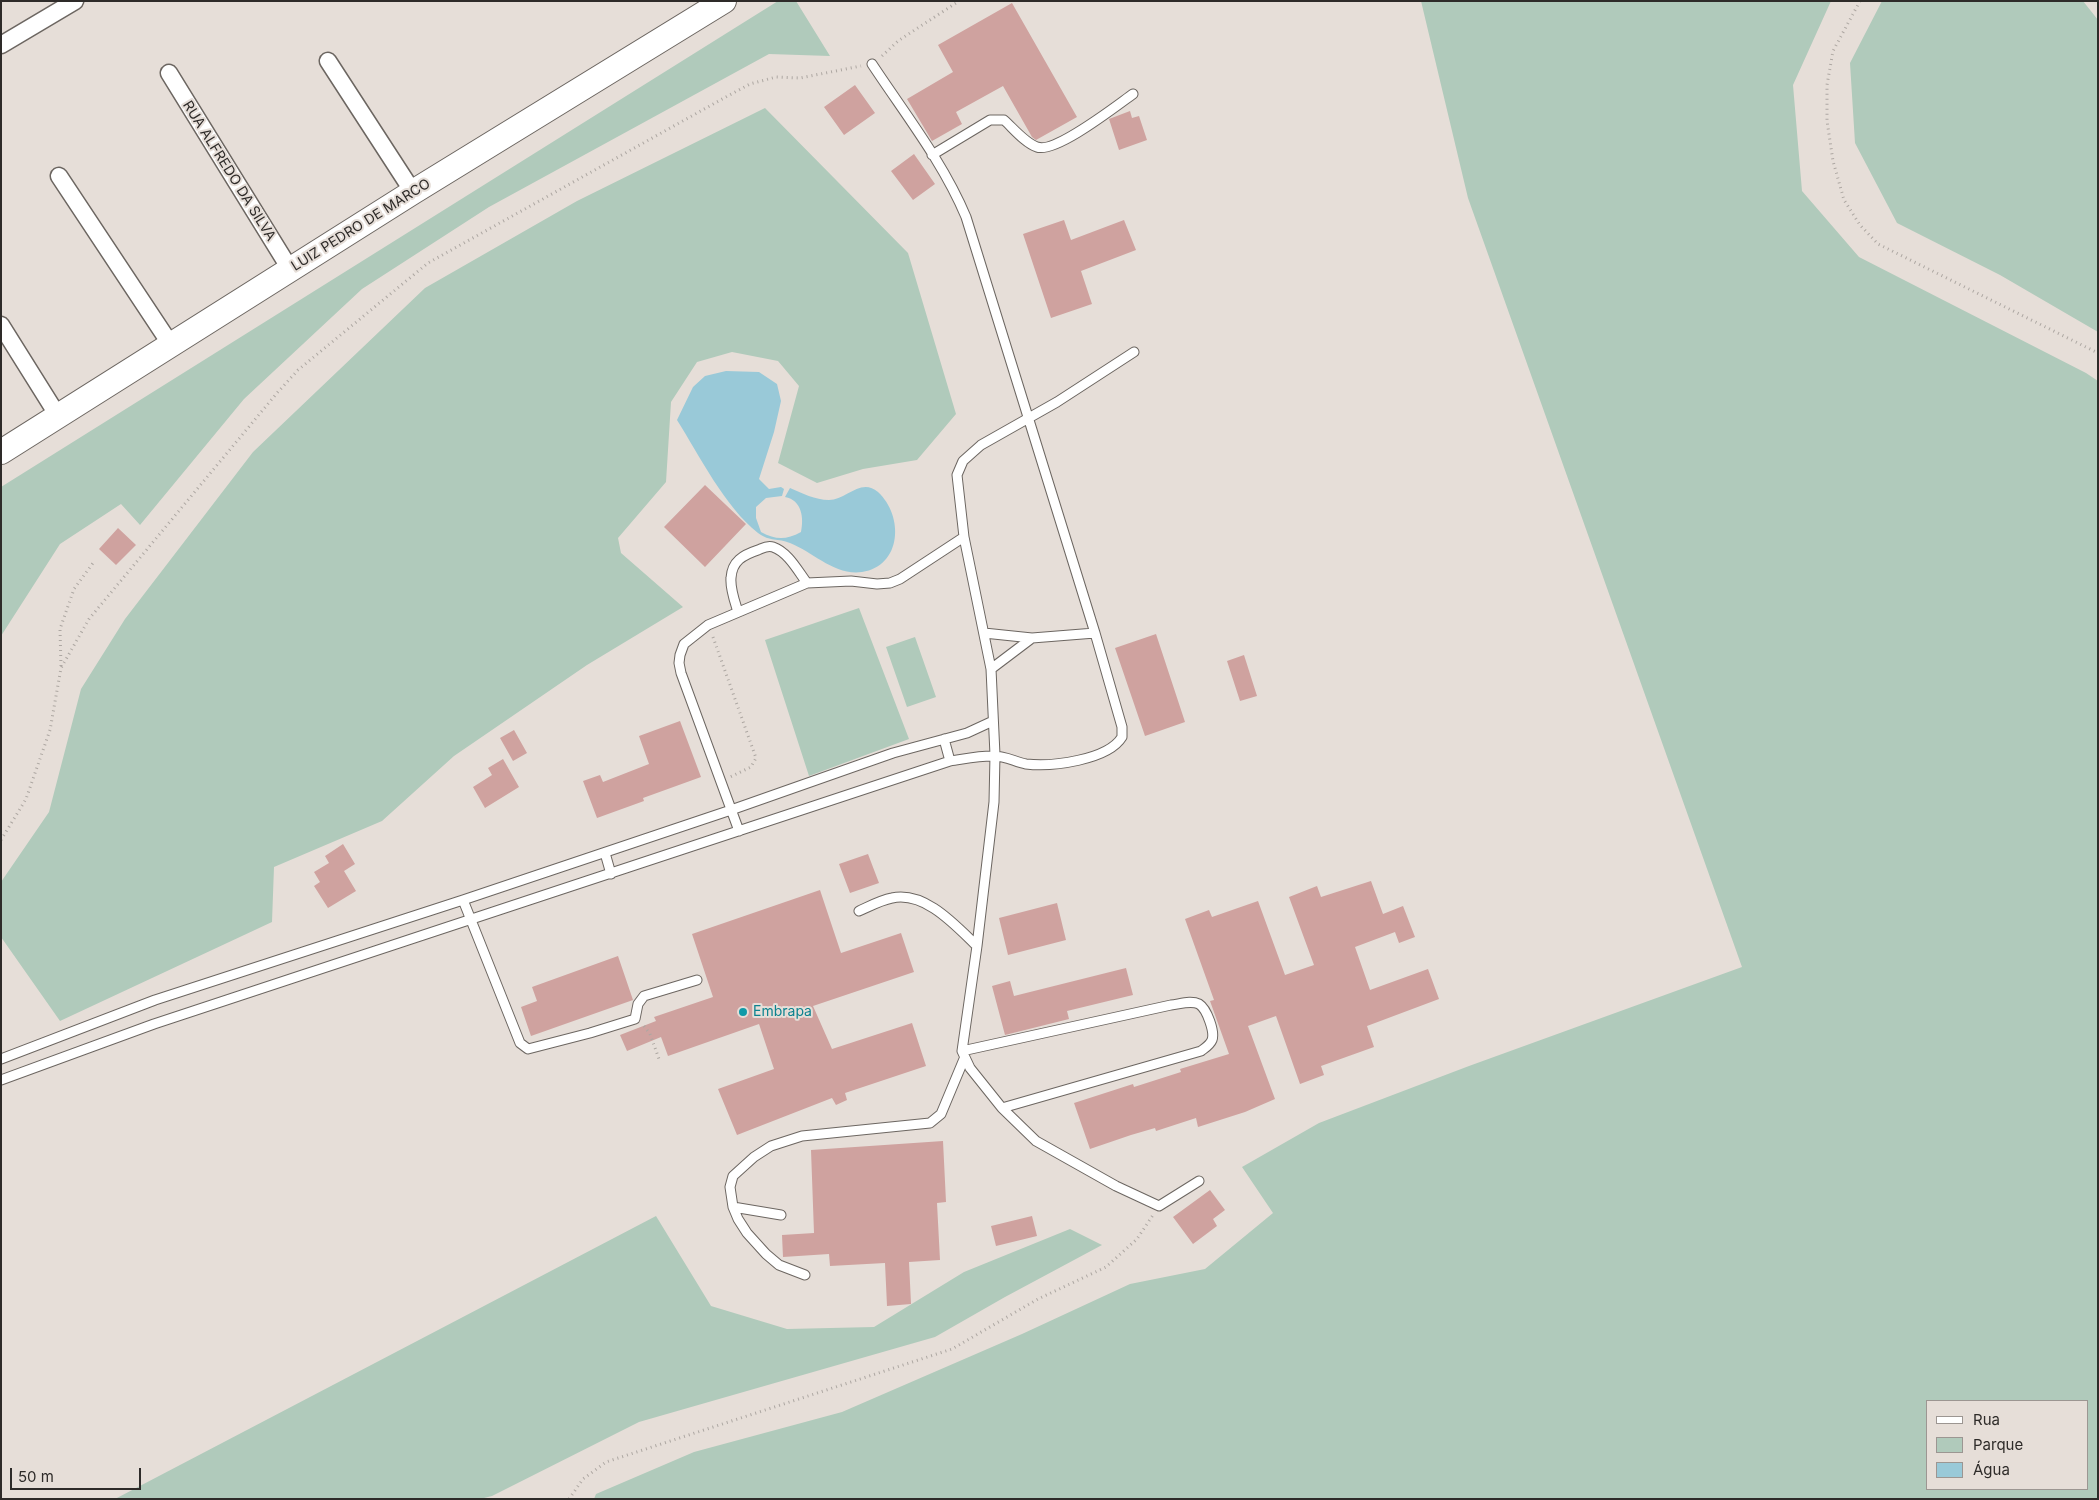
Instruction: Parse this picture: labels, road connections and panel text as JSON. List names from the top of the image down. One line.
{"streets":{"main road":["LUIZ PEDRO DE MARCO"],"street":["RUA ALFREDO DA SILVA"]},"crossings":[["RUA ALFREDO DA SILVA","LUIZ PEDRO DE MARCO"]],"places":["Embrapa"],"legend":["Rua","Parque","Água"],"scale_bar":"50 m"}
